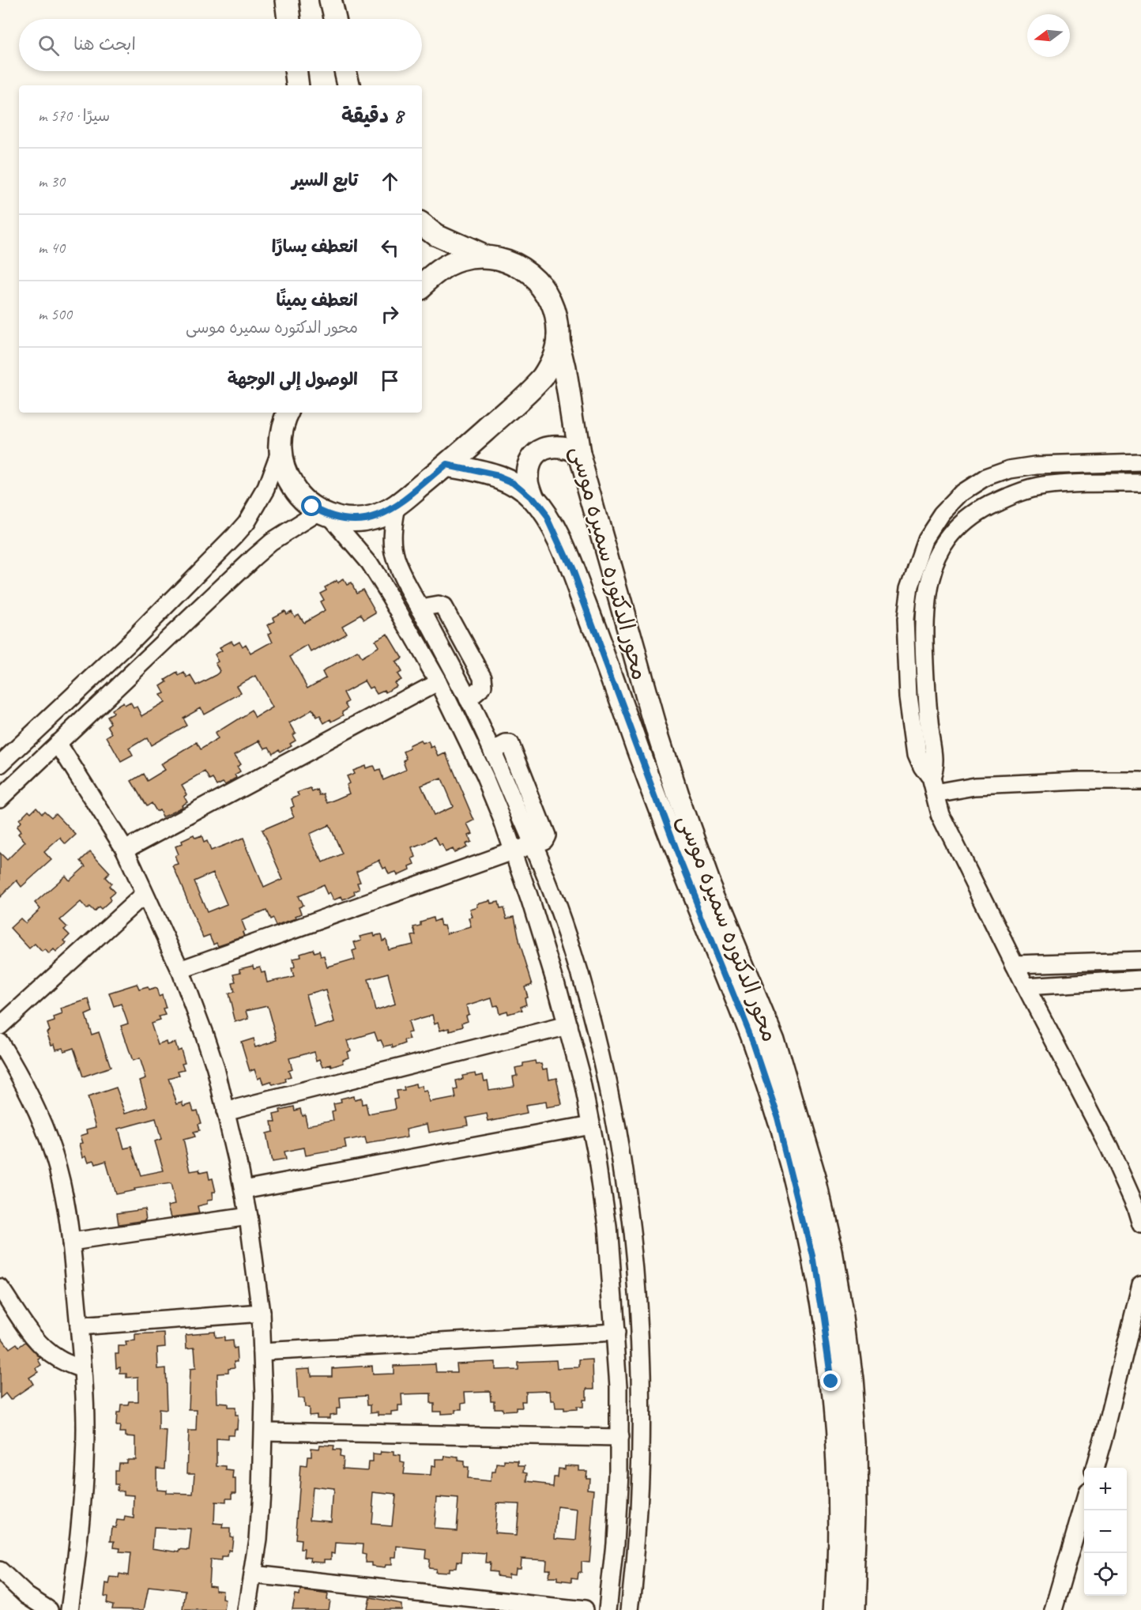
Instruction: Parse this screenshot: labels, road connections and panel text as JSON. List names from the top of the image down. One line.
{"streets":{"main road":["محور الدكتوره سميره موسى"]},"north":"left","page":{"search":"ابحث هنا","heading":["8 دقيقة","سيرًا · 570 m"],"list":[["تابع السير","30 m"],["انعطف يسارًا","40 m"],["انعطف يمينًا","محور الدكتوره سميره موسى","500 m"],"الوصول إلى الوجهة"],"map_buttons":["+","−"]}}
